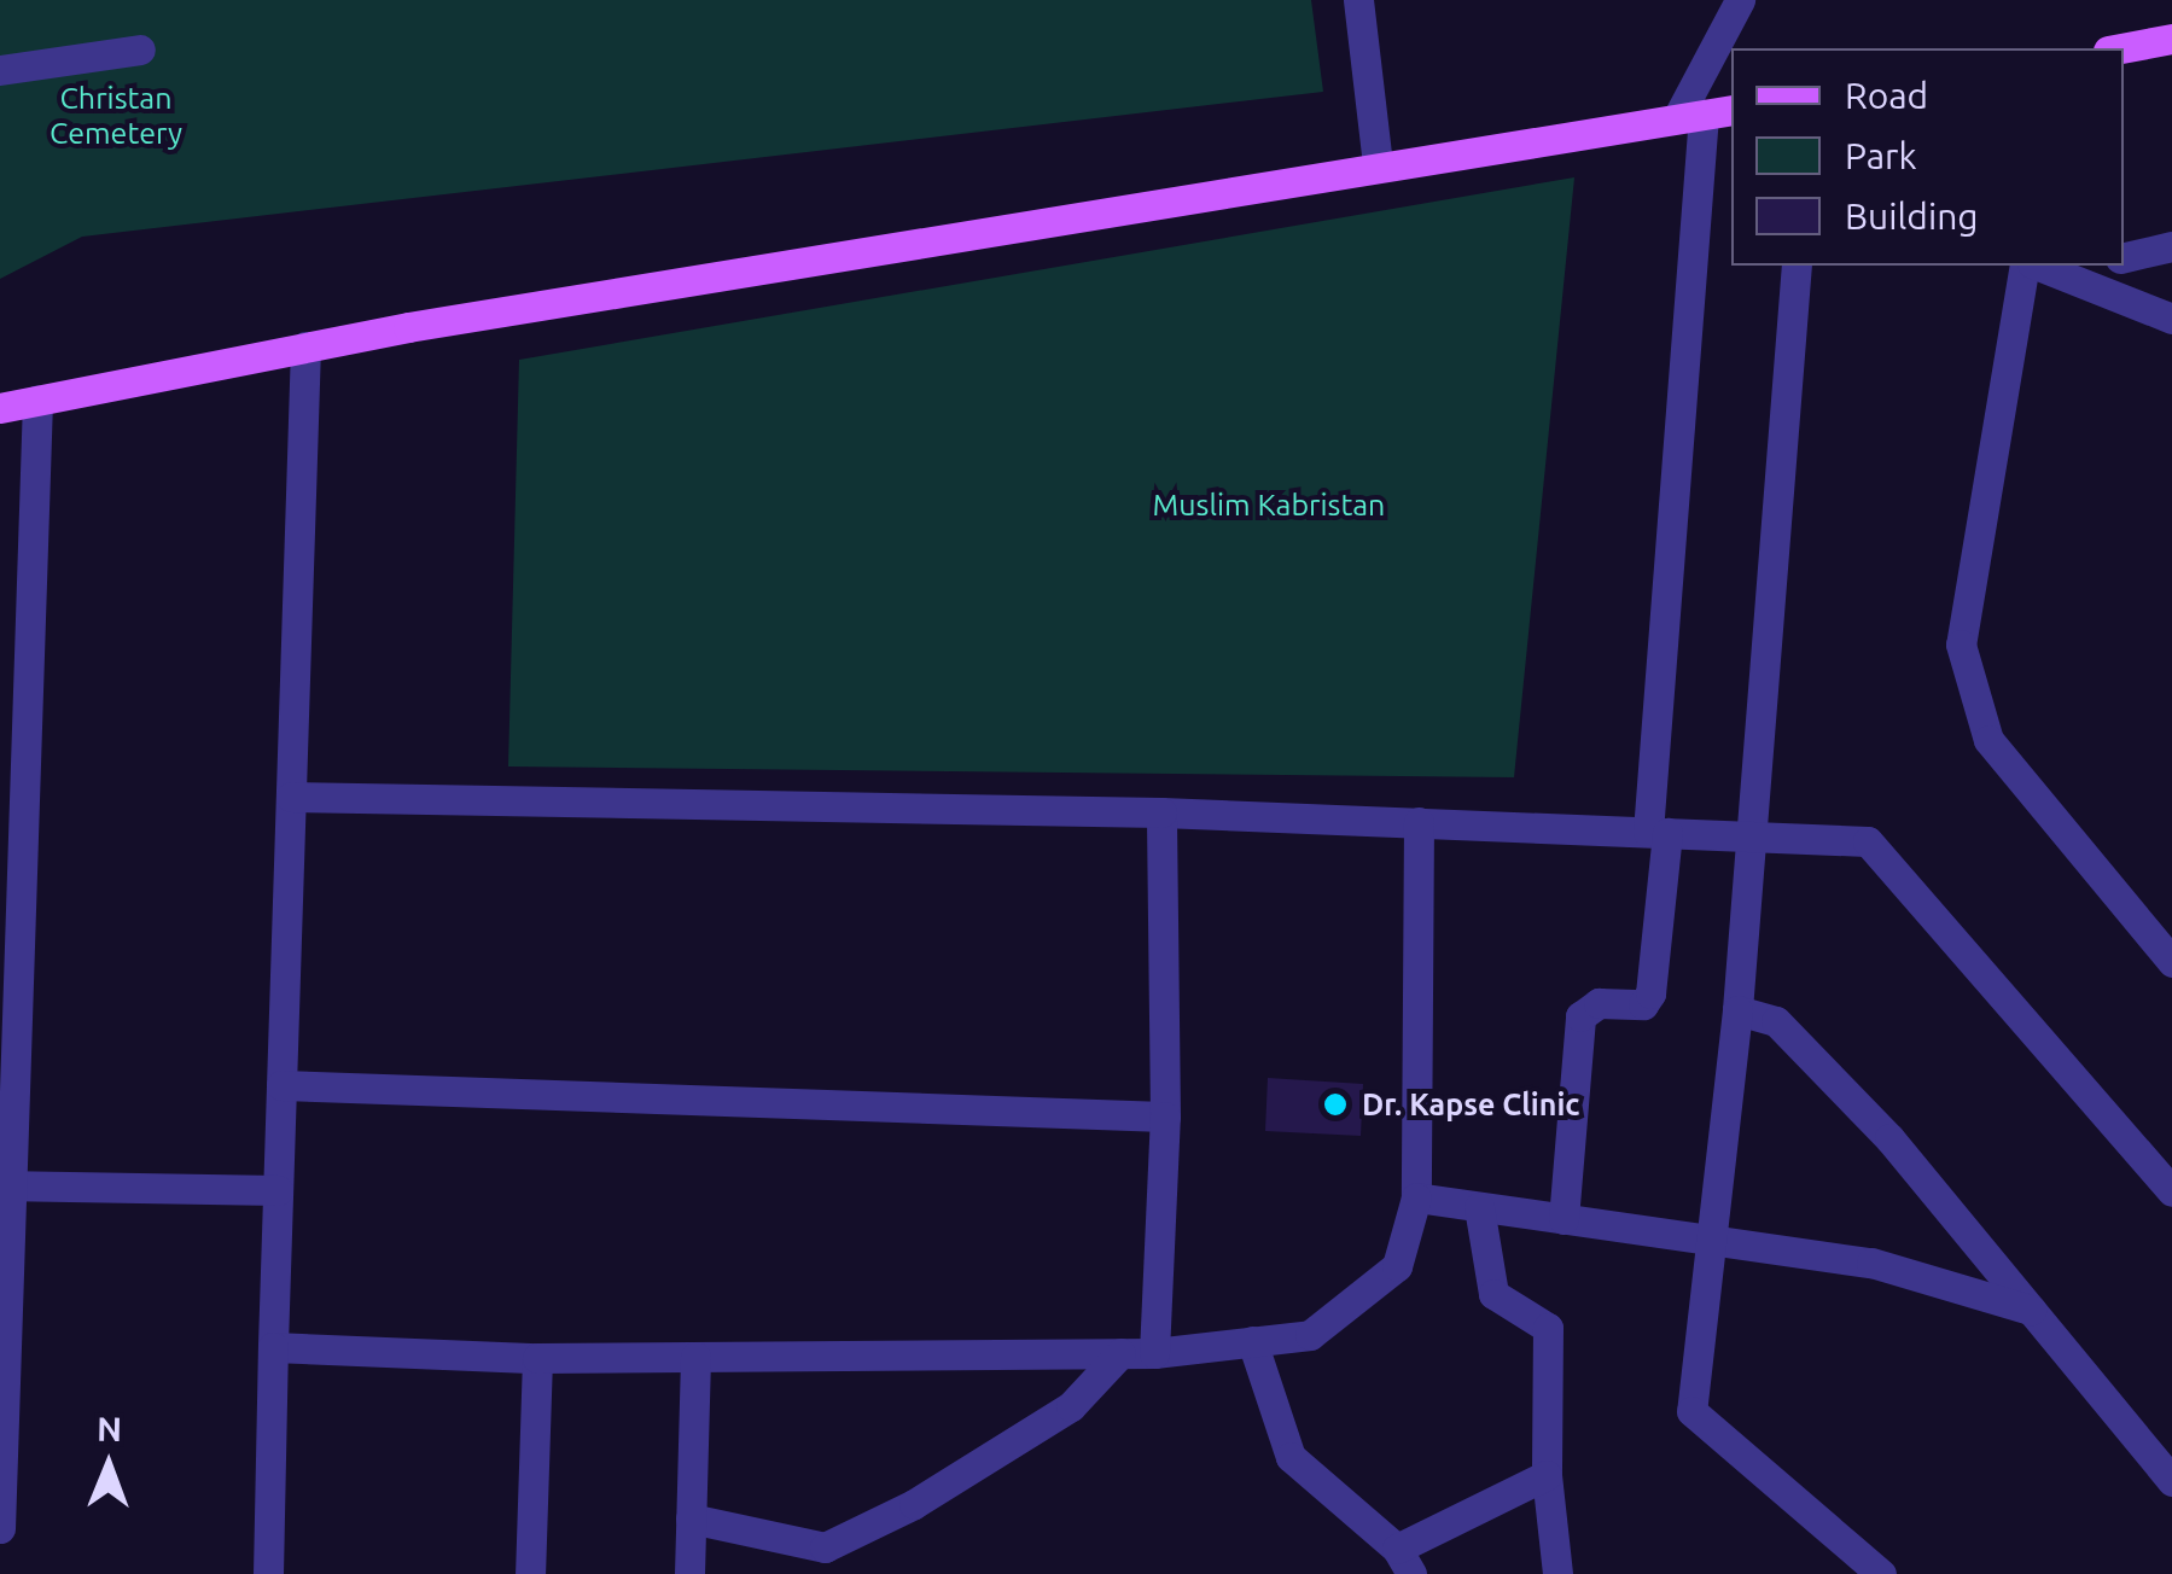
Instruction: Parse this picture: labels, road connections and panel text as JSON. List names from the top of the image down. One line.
{"parks":["Christan Cemetery","Muslim Kabristan"],"places":["Dr. Kapse Clinic"],"legend":["Road","Park","Building"],"north":"top"}
